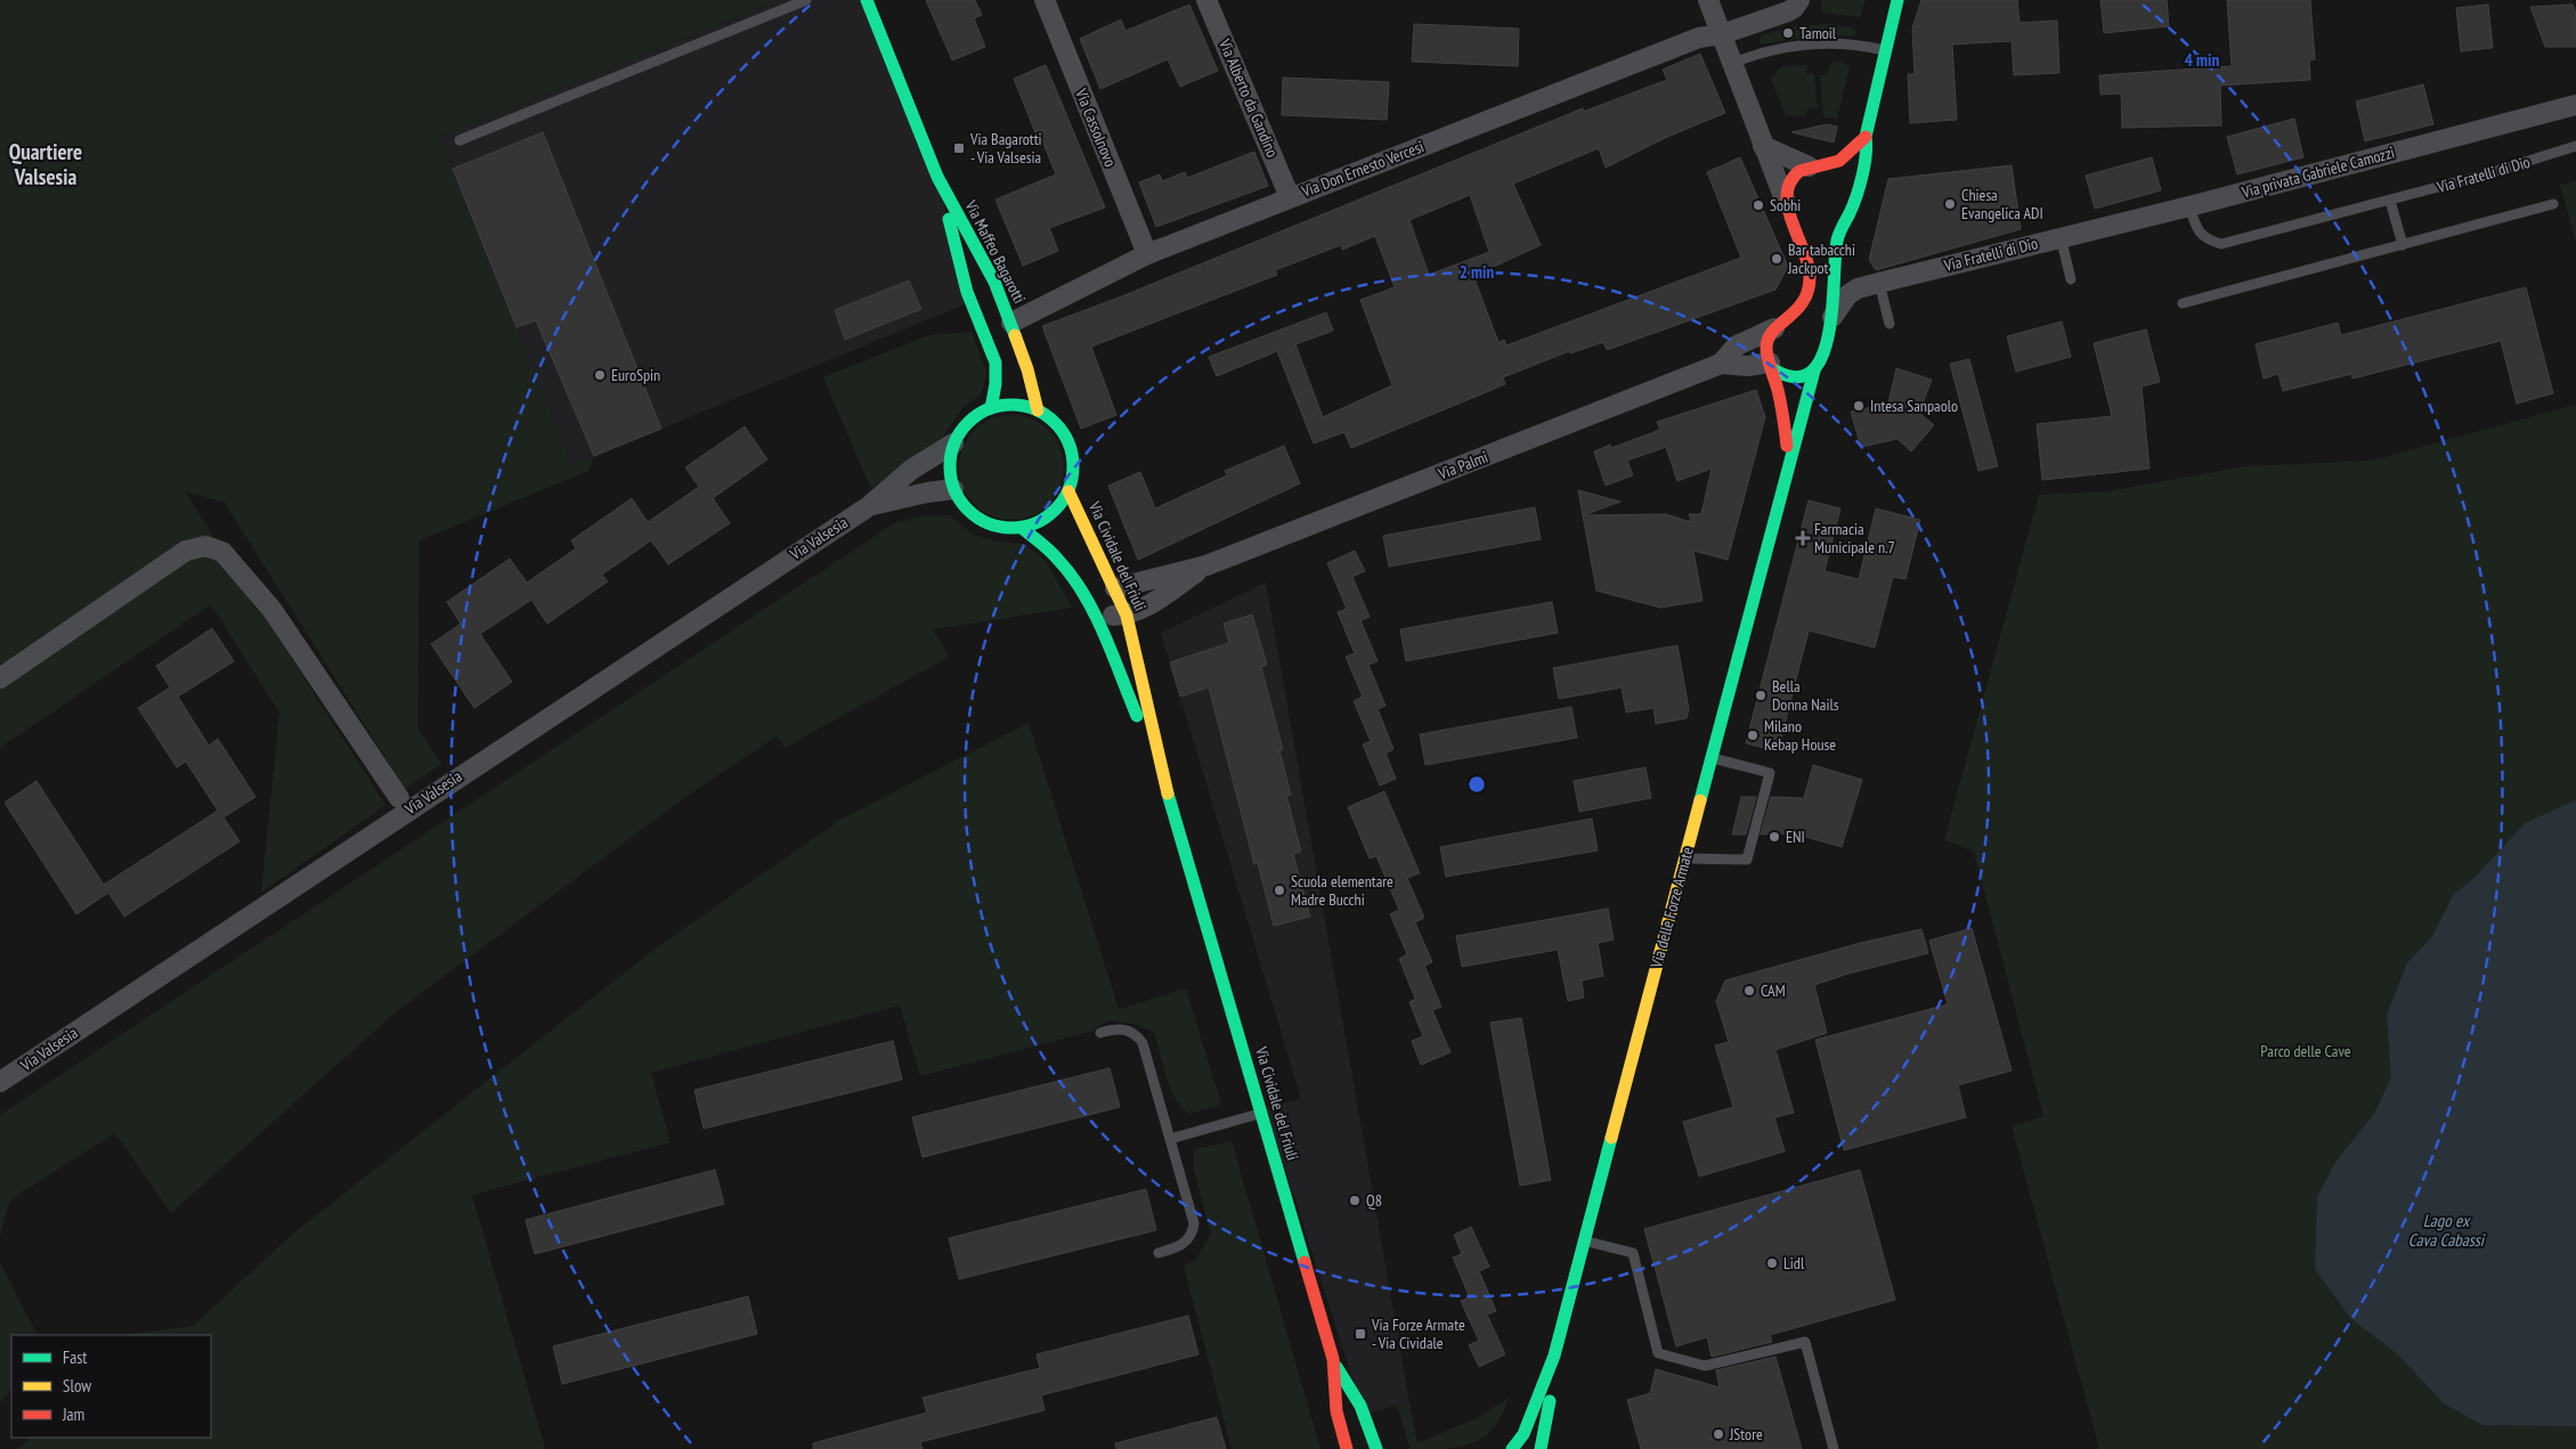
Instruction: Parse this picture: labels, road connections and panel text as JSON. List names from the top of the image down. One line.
{"streets":{"street":["Via Alberto da Gandino","Via Cassolnovo","Via Don Ernesto Vercesi","Via privata Gabriele Camozzi","Via Fratelli di Dio","Via Maffeo Bagarotti","Via Palmi","Via Valsesia","Via Cividale del Friuli","Via delle Forze Armate"]},"crossings":[["Via Alberto da Gandino","Via Don Ernesto Vercesi"],["Via Cassolnovo","Via Don Ernesto Vercesi"],["Via Don Ernesto Vercesi","Via Maffeo Bagarotti"],["Via Don Ernesto Vercesi","Via delle Forze Armate"],["Via privata Gabriele Camozzi","Via Fratelli di Dio"],["Via Fratelli di Dio","Via delle Forze Armate"],["Via Maffeo Bagarotti","Via Valsesia"],["Via Maffeo Bagarotti","Via Cividale del Friuli"],["Via Palmi","Via Cividale del Friuli"],["Via Palmi","Via delle Forze Armate"],["Via Valsesia","Via Cividale del Friuli"]],"districts":["Quartiere Valsesia"],"water":["Lago ex Cava Cabassi"],"parks":["Parco delle Cave"],"places":{"other":["Tamoil","Chiesa Evangelica ADI","Sobhi","Bar tabacchi Jackpot","EuroSpin","Intesa Sanpaolo","Bella Donna Nails","Milano Kebap House","ENI","Scuola elementare Madre Bucchi","CAM","Q8","Lidl","JStore"],"transit":["Via Bagarotti - Via Valsesia","Via Forze Armate - Via Cividale"],"health":["Farmacia Municipale n.7"]},"legend":["Fast","Slow","Jam"],"rings":["4 min","2 min"]}
